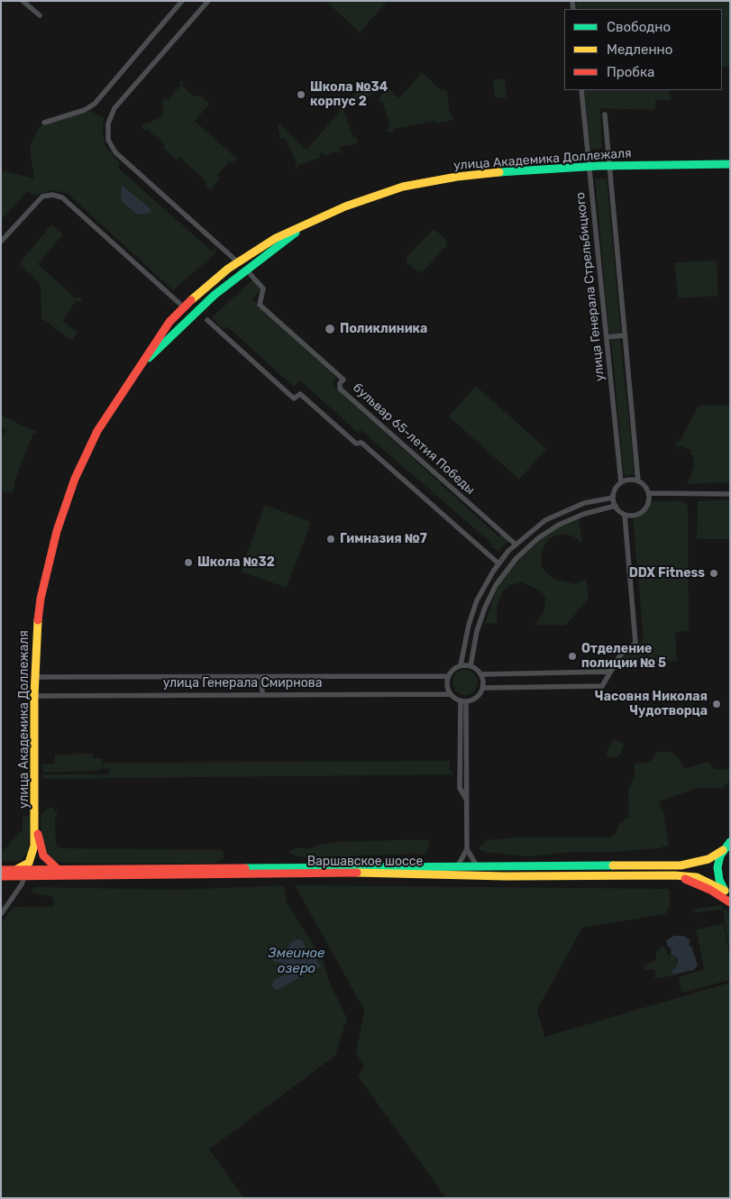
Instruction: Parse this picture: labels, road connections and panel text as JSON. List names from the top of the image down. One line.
{"streets":{"main road":["улица Академика Доллежаля","Варшавское шоссе"],"street":["улица Генерала Стрельбицкого","бульвар 65-летия Победы","улица Генерала Смирнова"]},"crossings":[["улица Академика Доллежаля","улица Генерала Стрельбицкого"],["улица Академика Доллежаля","бульвар 65-летия Победы"],["улица Академика Доллежаля","улица Генерала Смирнова"],["улица Академика Доллежаля","Варшавское шоссе"]],"water":["Змеиное озеро"],"places":["Школа №34 корпус 2","Поликлиника","Гимназия №7","Школа №32","DDX Fitness","Отделение полиции № 5","Часовня Николая Чудотворца"],"legend":["Свободно","Медленно","Пробка"]}
